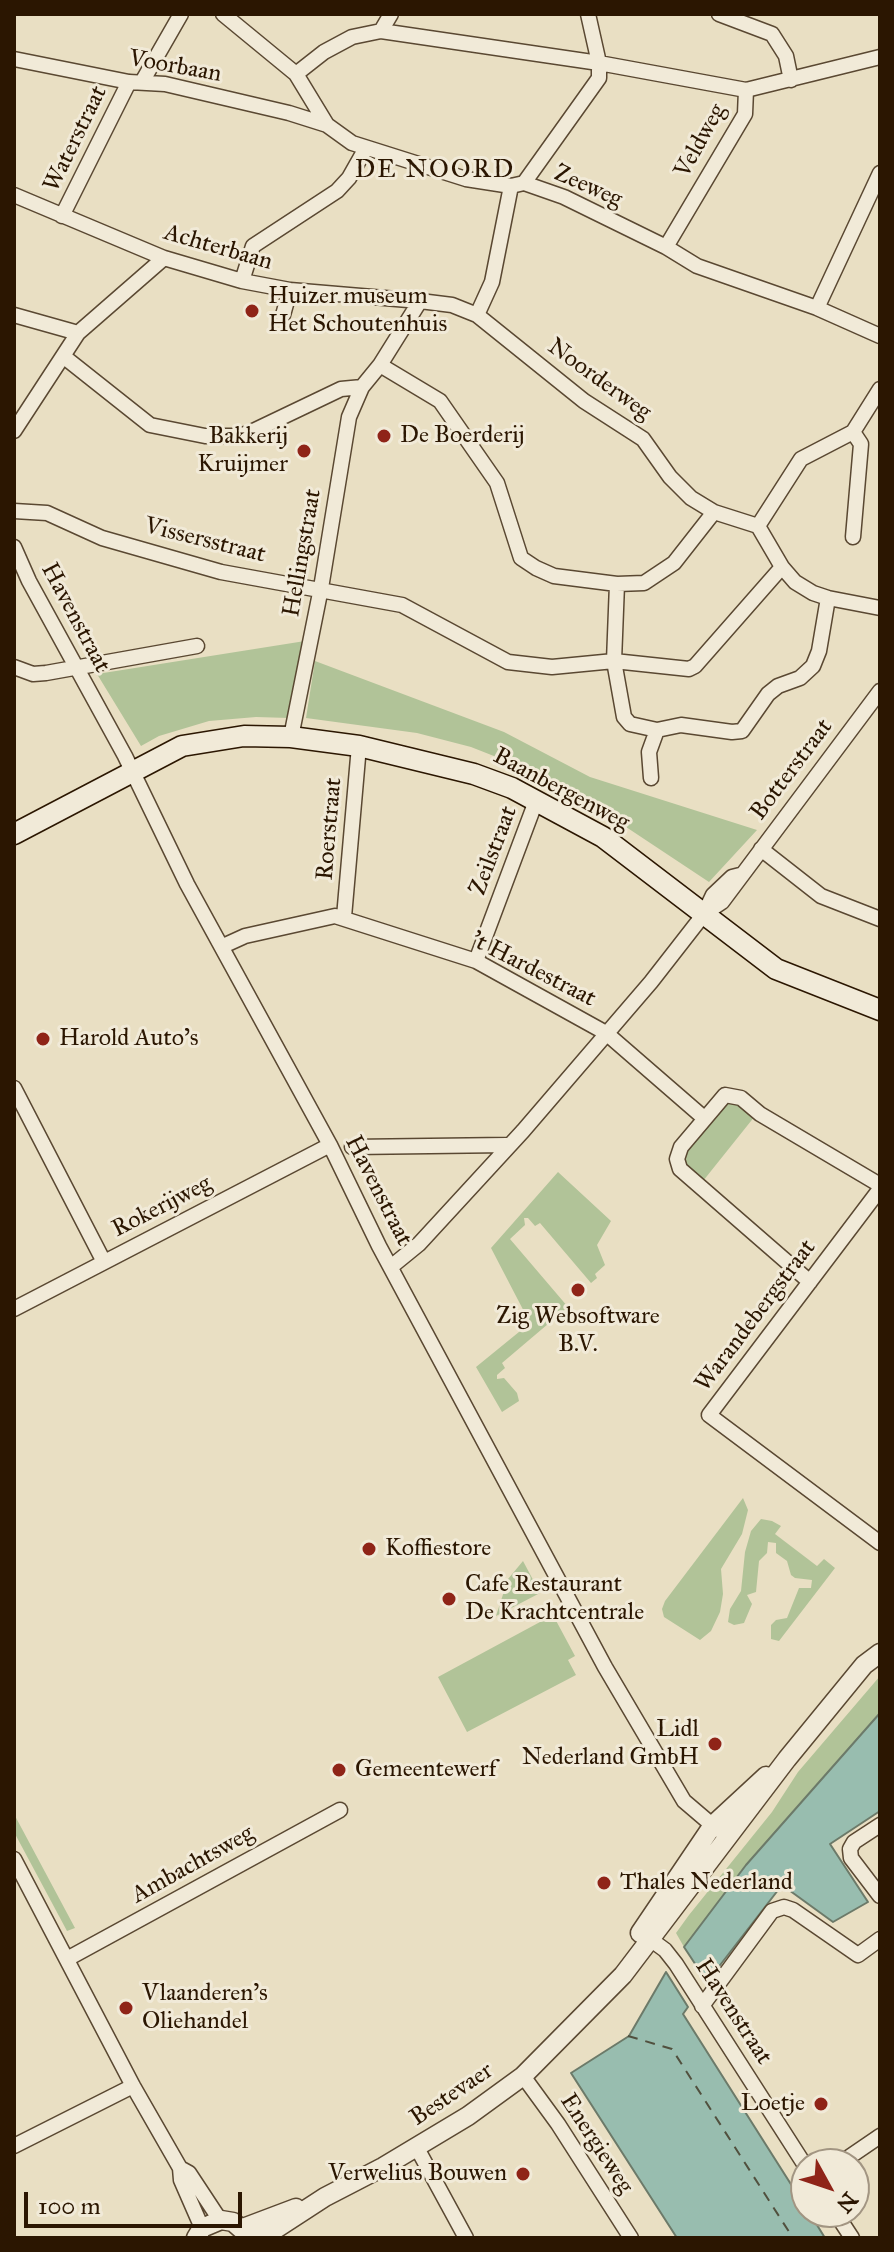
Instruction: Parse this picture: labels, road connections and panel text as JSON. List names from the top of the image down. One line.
{"streets":{"main road":["Baanbergenweg"],"street":["Voorbaan","Waterstraat","Veldweg","Zeeweg","Achterbaan","Noorderweg","Vissersstraat","Hellingstraat","Havenstraat","Botterstraat","Roerstraat","Zeilstraat","'t Hardestraat","Rokerijweg","Warandebergstraat","Ambachtsweg","Bestevaer","Energieweg"]},"crossings":[["Voorbaan","Waterstraat"],["Voorbaan","Zeeweg"],["Waterstraat","Achterbaan"],["Veldweg","Zeeweg"],["Achterbaan","Hellingstraat"],["Vissersstraat","Hellingstraat"],["Hellingstraat","Baanbergenweg"],["Havenstraat","Botterstraat"],["Havenstraat","Baanbergenweg"],["Havenstraat","'t Hardestraat"],["Havenstraat","Rokerijweg"],["Havenstraat","Bestevaer"],["Botterstraat","Baanbergenweg"],["Botterstraat","'t Hardestraat"],["Baanbergenweg","Roerstraat"],["Baanbergenweg","Zeilstraat"],["Roerstraat","'t Hardestraat"],["Zeilstraat","'t Hardestraat"],["Bestevaer","Energieweg"]],"districts":["DE NOORD"],"places":["Huizer museum Het Schoutenhuis","De Boerderij","Bakkerij Kruijmer","Harold Auto's","Zig Websoftware B.V.","Koffiestore","Cafe Restaurant De Krachtcentrale","Lidl Nederland GmbH","Gemeentewerf","Thales Nederland","Vlaanderen's Oliehandel","Loetje","Verwelius Bouwen"],"scale_bar":"100 m","north":"bottom right"}
